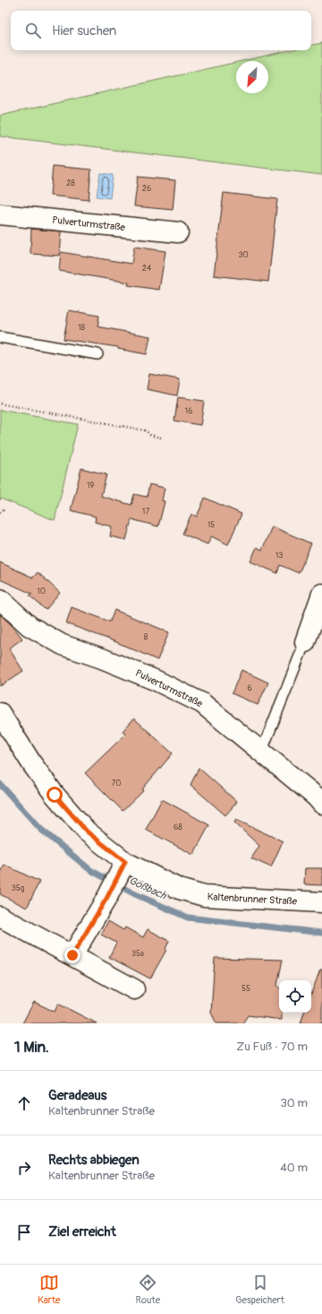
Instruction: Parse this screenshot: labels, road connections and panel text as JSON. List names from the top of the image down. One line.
{"streets":{"street":["Pulverturmstraße","Kaltenbrunner Straße"]},"water":["Gößbach"],"house_numbers":["28","26","30","24","18","16","19","17","15","13","10","8","6","70","68","35g","35a","55"],"north":"bottom left","page":{"search":"Hier suchen","heading":["1 Min.","Zu Fuß · 70 m"],"list":[["Geradeaus","Kaltenbrunner Straße","30 m"],["Rechts abbiegen","Kaltenbrunner Straße","40 m"],"Ziel erreicht"],"nav":["Karte","Route","Gespeichert"]}}
